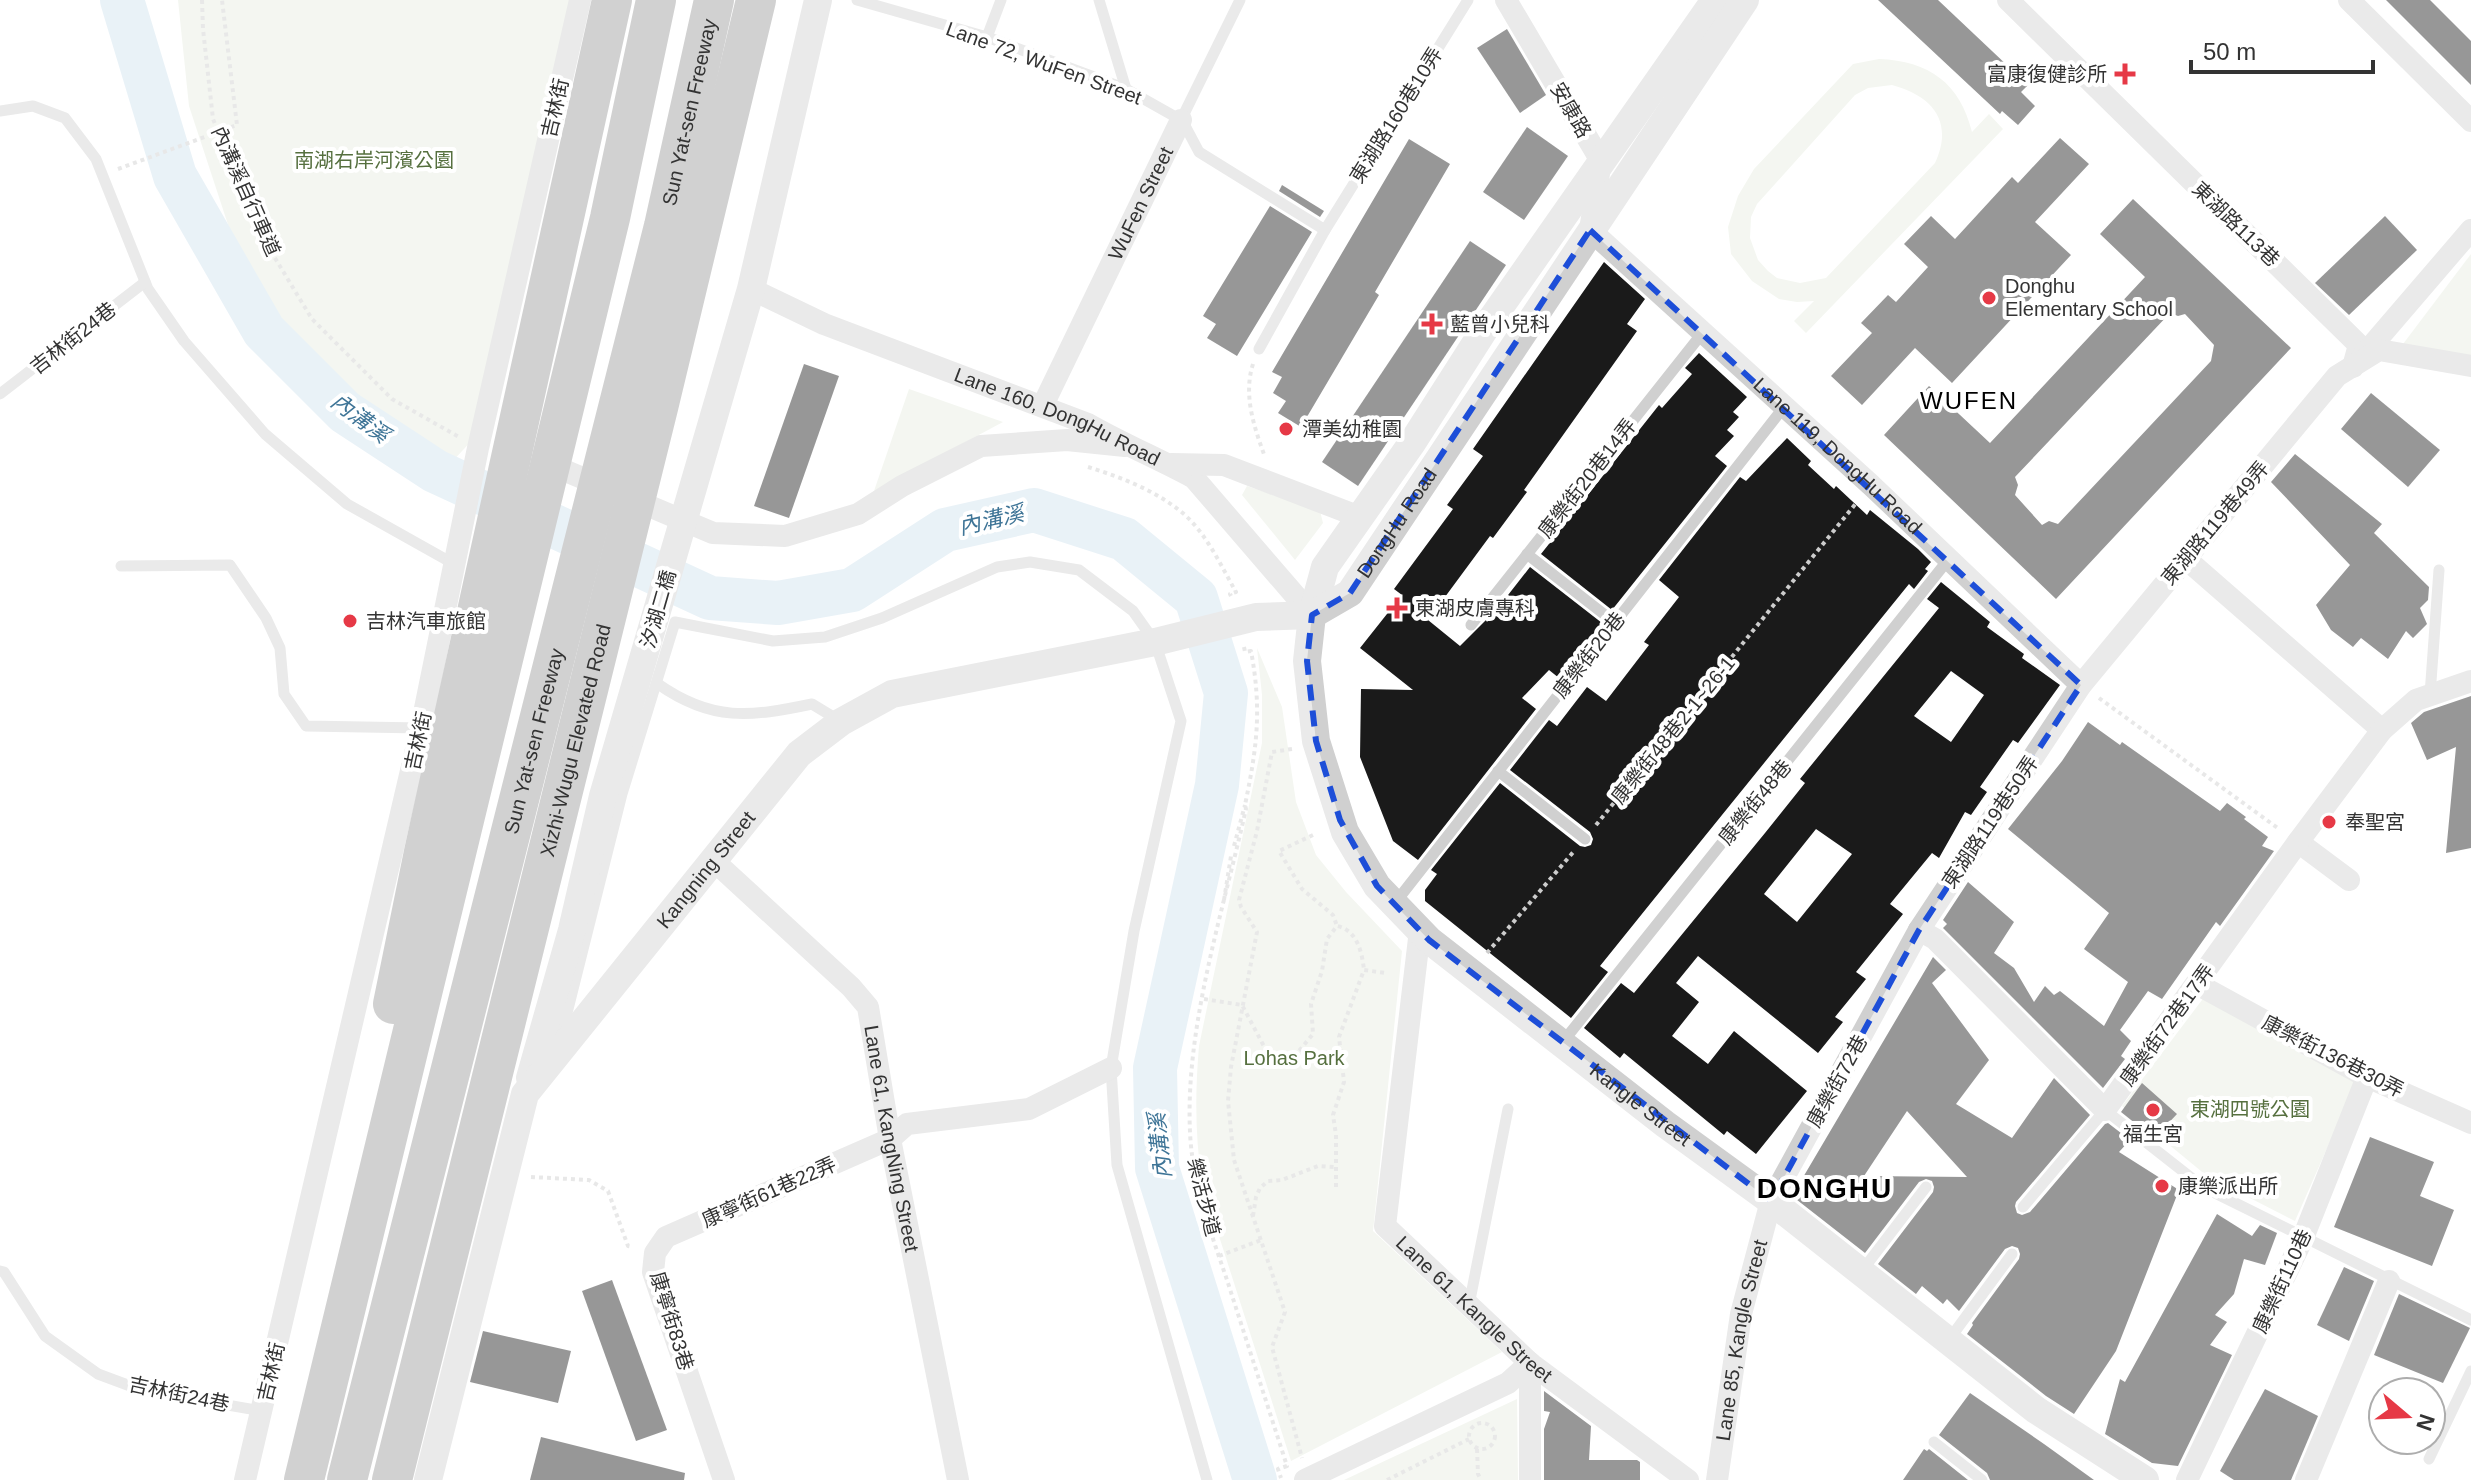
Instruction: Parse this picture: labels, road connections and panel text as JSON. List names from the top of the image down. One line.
{"streets":{"highway":["Sun Yat-sen Freeway","Xizhi-Wugu Elevated Road"],"street":["吉林街","安康路","WuFen Street","東湖路113巷","Lane 160, DongHu Road","Lane 119, DongHu Road","DongHu Road","東湖路119巷49弄","汐湖二橋","東湖路119巷50弄","Kangning Street","康樂街72巷17弄","康樂街136巷30弄","康樂街72巷","Kangle Street","Lane 61, KangNing Street","康寧街61巷22弄","康樂街110巷","Lane 61, Kangle Street","康寧街83巷","Lane 85, Kangle Street"],"lane":["Lane 72, WuFen Street","東湖路160巷10弄","吉林街24巷","康樂街20巷14弄","康樂街20巷","康樂街48巷"],"path":["內溝溪自行車道","康樂街48巷2-1~26-1","樂活步道"]},"crossings":[["Lane 72, WuFen Street","WuFen Street"],["吉林街","內溝溪自行車道"],["吉林街","吉林街24巷"],["安康路","Lane 119, DongHu Road"],["安康路","DongHu Road"],["WuFen Street","Lane 160, DongHu Road"],["東湖路113巷","東湖路119巷49弄"],["Lane 160, DongHu Road","DongHu Road"],["Lane 160, DongHu Road","汐湖二橋"],["Lane 160, DongHu Road","Kangning Street"],["Lane 160, DongHu Road","Kangle Street"],["Lane 119, DongHu Road","康樂街20巷14弄"],["Lane 119, DongHu Road","DongHu Road"],["Lane 119, DongHu Road","東湖路119巷49弄"],["Lane 119, DongHu Road","康樂街20巷"],["Lane 119, DongHu Road","康樂街48巷2-1~26-1"],["Lane 119, DongHu Road","康樂街48巷"],["Lane 119, DongHu Road","東湖路119巷50弄"],["DongHu Road","Kangning Street"],["DongHu Road","Kangle Street"],["東湖路119巷49弄","東湖路119巷50弄"],["汐湖二橋","Kangning Street"],["康樂街20巷","Kangle Street"],["康樂街48巷2-1~26-1","Kangle Street"],["康樂街48巷","Kangle Street"],["東湖路119巷50弄","康樂街72巷"],["Kangning Street","Kangle Street"],["Kangning Street","Lane 61, KangNing Street"],["Kangning Street","康寧街83巷"],["康樂街72巷17弄","康樂街136巷30弄"],["康樂街136巷30弄","康樂街110巷"],["康樂街72巷","Kangle Street"],["康樂街72巷","Lane 85, Kangle Street"],["Kangle Street","Lane 61, Kangle Street"],["Kangle Street","Lane 85, Kangle Street"],["Lane 61, KangNing Street","康寧街61巷22弄"],["康寧街61巷22弄","康寧街83巷"]],"districts":["WUFEN","DONGHU"],"water":["內溝溪"],"parks":["南湖右岸河濱公園","Lohas Park","東湖四號公園"],"places":{"health":["富康復健診所","藍曾小兒科","東湖皮膚專科"],"other":["Donghu Elementary School","潭美幼稚園","吉林汽車旅館","奉聖宮","福生宮","康樂派出所"]},"scale_bar":"50 m","north":"right"}
